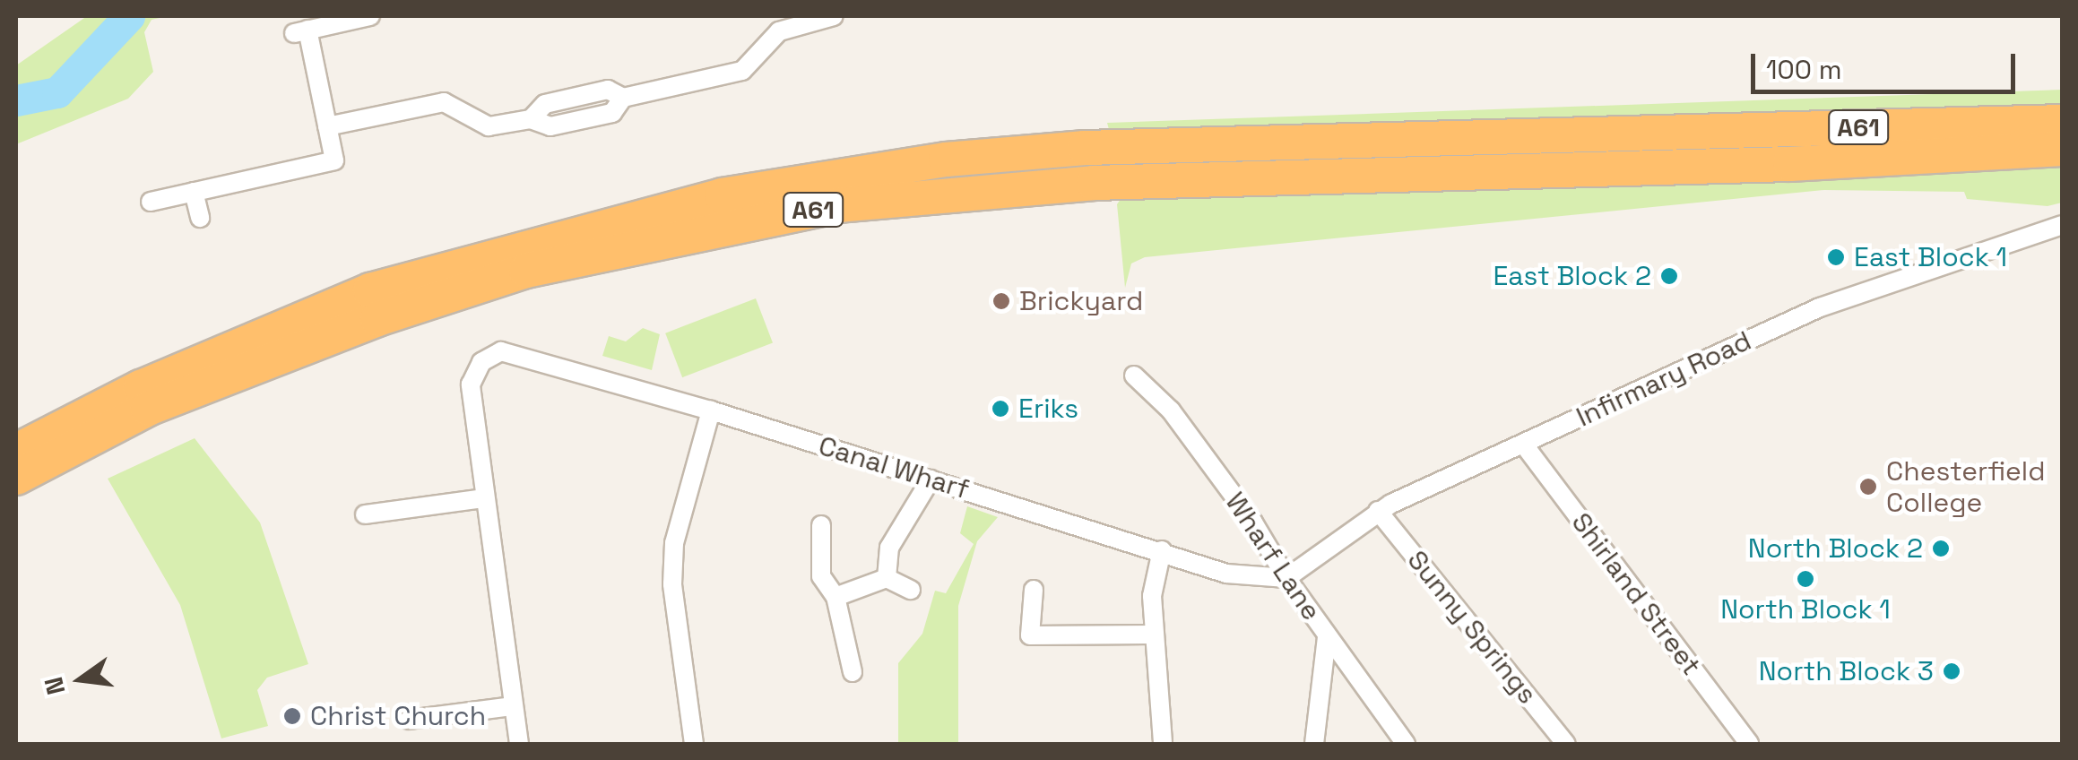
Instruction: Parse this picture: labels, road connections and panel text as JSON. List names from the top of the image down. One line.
{"streets":{"highway":["A61"],"street":["Infirmary Road","Canal Wharf","Wharf Lane","Shirland Street","Sunny Springs"]},"crossings":[["Infirmary Road","Canal Wharf"],["Infirmary Road","Wharf Lane"],["Infirmary Road","Shirland Street"],["Infirmary Road","Sunny Springs"],["Canal Wharf","Wharf Lane"]],"places":["East Block 1","East Block 2","Brickyard","Eriks","Chesterfield College","North Block 2","North Block 1","North Block 3","Christ Church"],"scale_bar":"100 m","north":"left"}
